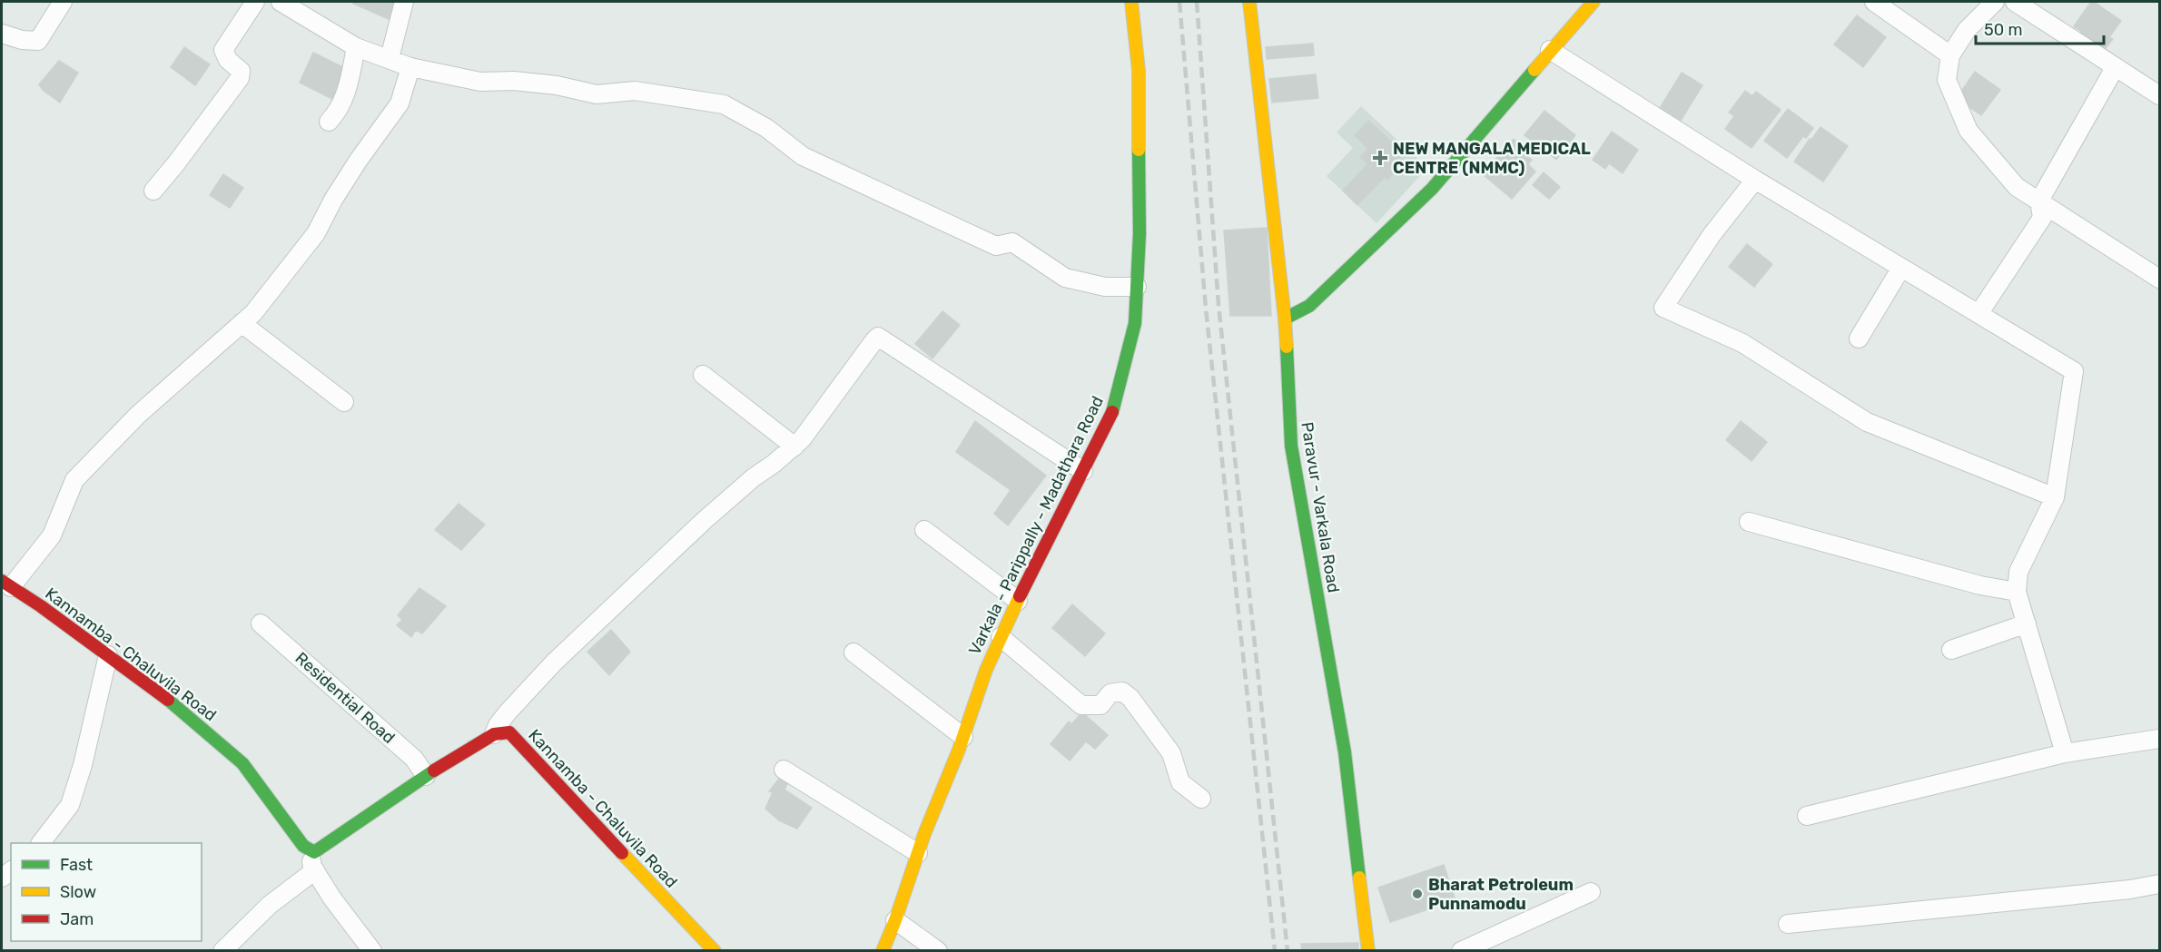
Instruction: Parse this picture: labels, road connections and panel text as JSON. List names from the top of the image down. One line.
{"streets":{"main road":["Paravur - Varkala Road","Varkala - Parippally - Madathara Road","Kannamba - Chaluvila Road"],"street":["Residential Road"]},"places":{"health":["NEW MANGALA MEDICAL CENTRE (NMMC)"],"other":["Bharat Petroleum Punnamodu"]},"legend":["Fast","Slow","Jam"],"scale_bar":"50 m"}
